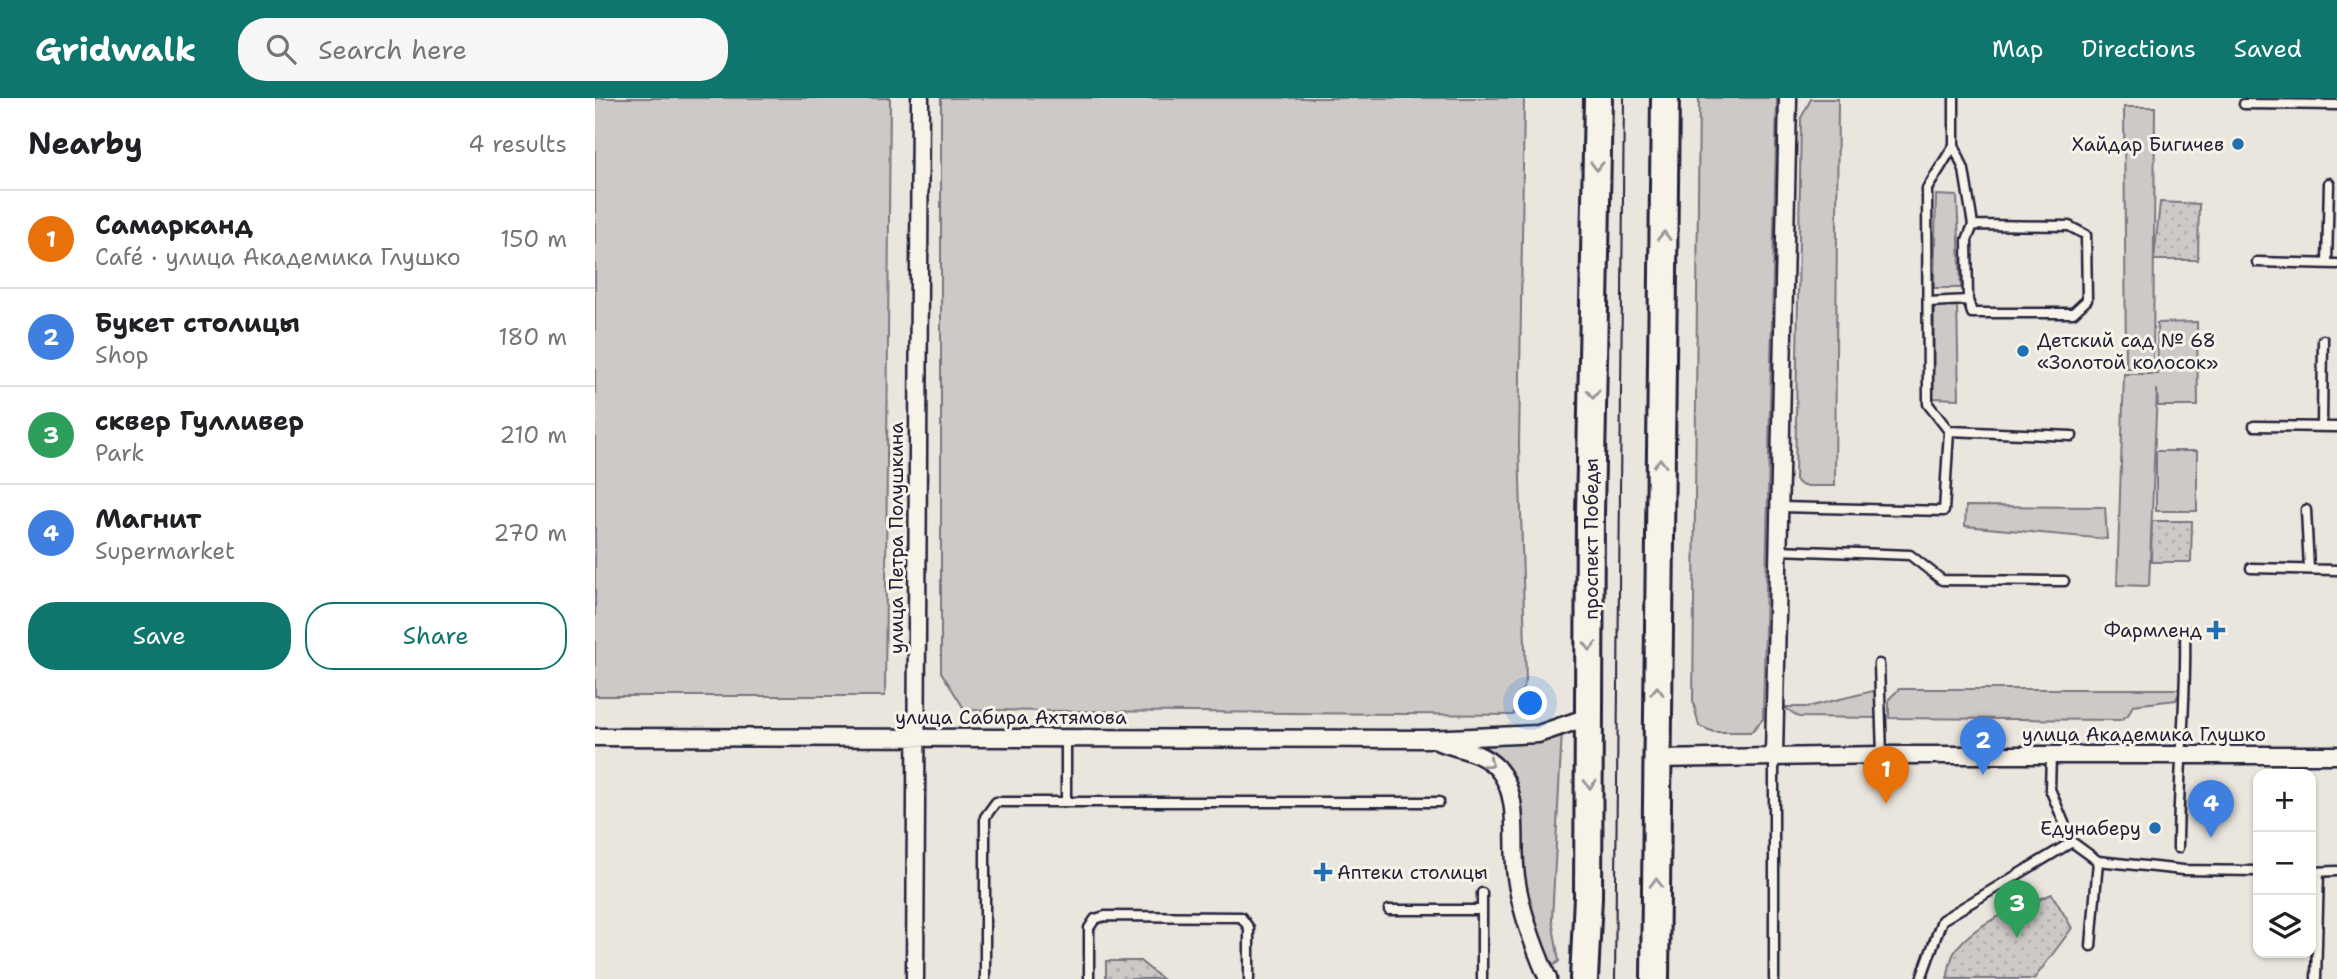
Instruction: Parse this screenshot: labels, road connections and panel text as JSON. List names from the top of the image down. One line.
{"streets":{"main road":["проспект Победы"],"street":["улица Петра Полушкина","улица Сабира Ахтямова","улица Академика Глушко"]},"crossings":[["улица Петра Полушкина","улица Сабира Ахтямова"],["проспект Победы","улица Сабира Ахтямова"]],"places":{"other":["Хайдар Бигичев","Детский сад № 68 «Золотой колосок»","Едунаберу"],"health":["Фармленд","Аптеки столицы"]},"page":{"header":"Gridwalk","search":"Search here","nav":["Map","Directions","Saved"],"heading":["Nearby","4 results"],"list":[{"mark":"1","name":"Самарканд","note":"Café · улица Академика Глушко","value":"150 m"},{"mark":"2","name":"Букет столицы","note":"Shop","value":"180 m"},{"mark":"3","name":"сквер Гулливер","note":"Park","value":"210 m"},{"mark":"4","name":"Магнит","note":"Supermarket","value":"270 m"}],"buttons":["Save","Share"],"pins":["2","1","4","3"],"map_buttons":["+","−"]}}
